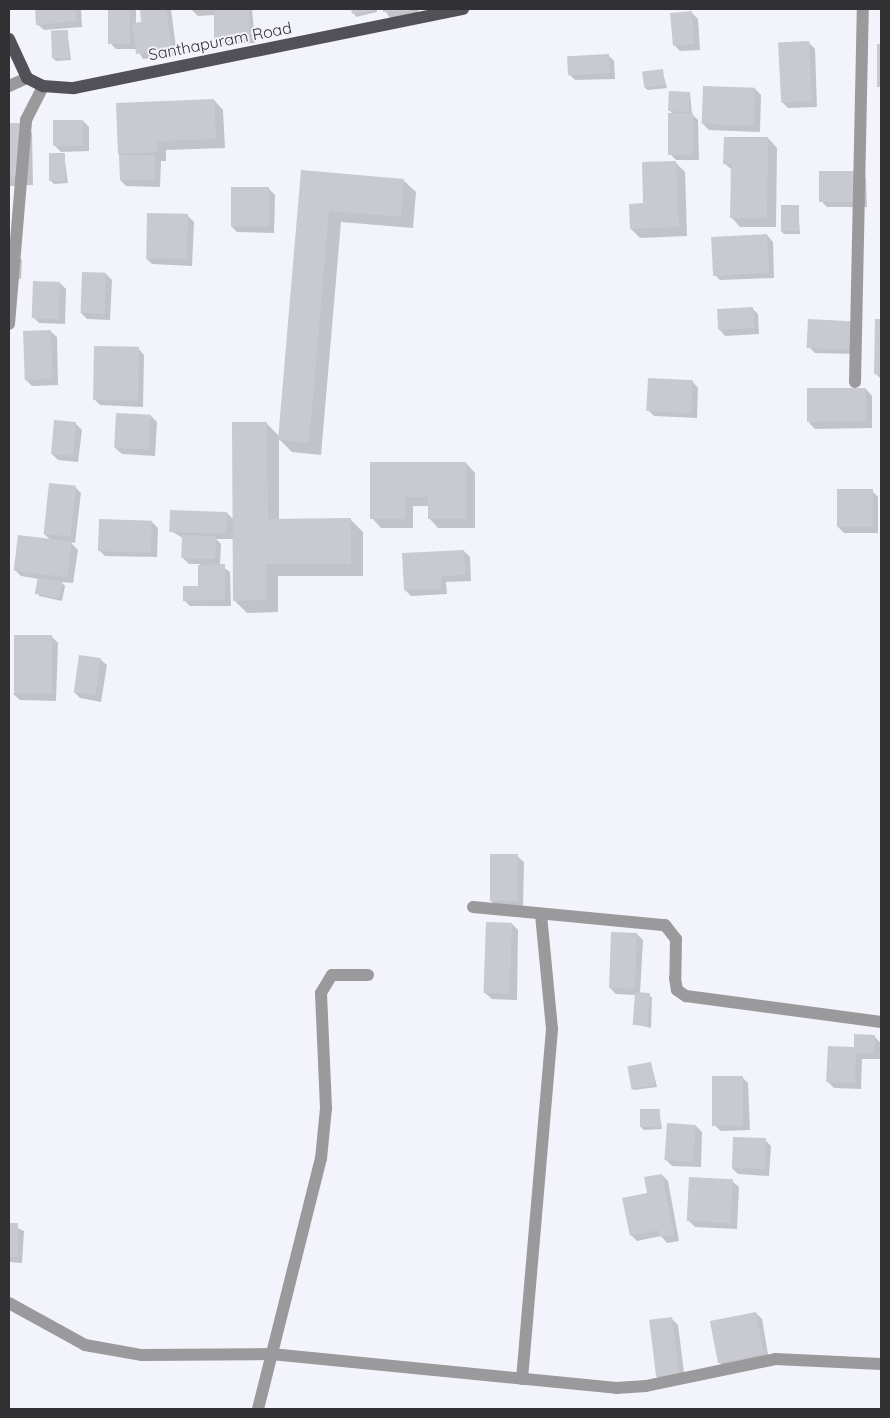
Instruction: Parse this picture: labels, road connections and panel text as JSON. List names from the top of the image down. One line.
{"streets":{"main road":["Santhapuram Road"]}}
